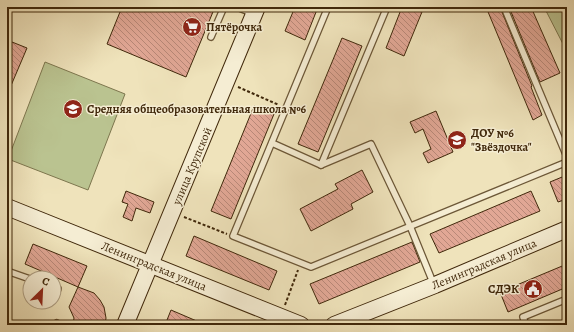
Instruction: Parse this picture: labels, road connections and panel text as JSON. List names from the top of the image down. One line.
{"streets":{"street":["улица Крупской","Ленинградская улица"]},"crossings":[["улица Крупской","Ленинградская улица"]],"places":{"supermarket":["Пятёрочка"],"school or university":["Средняя общеобразовательная школа №6","ДОУ №6 \"Звёздочка\""],"public building":["СДЭК"]},"north":"top right"}
